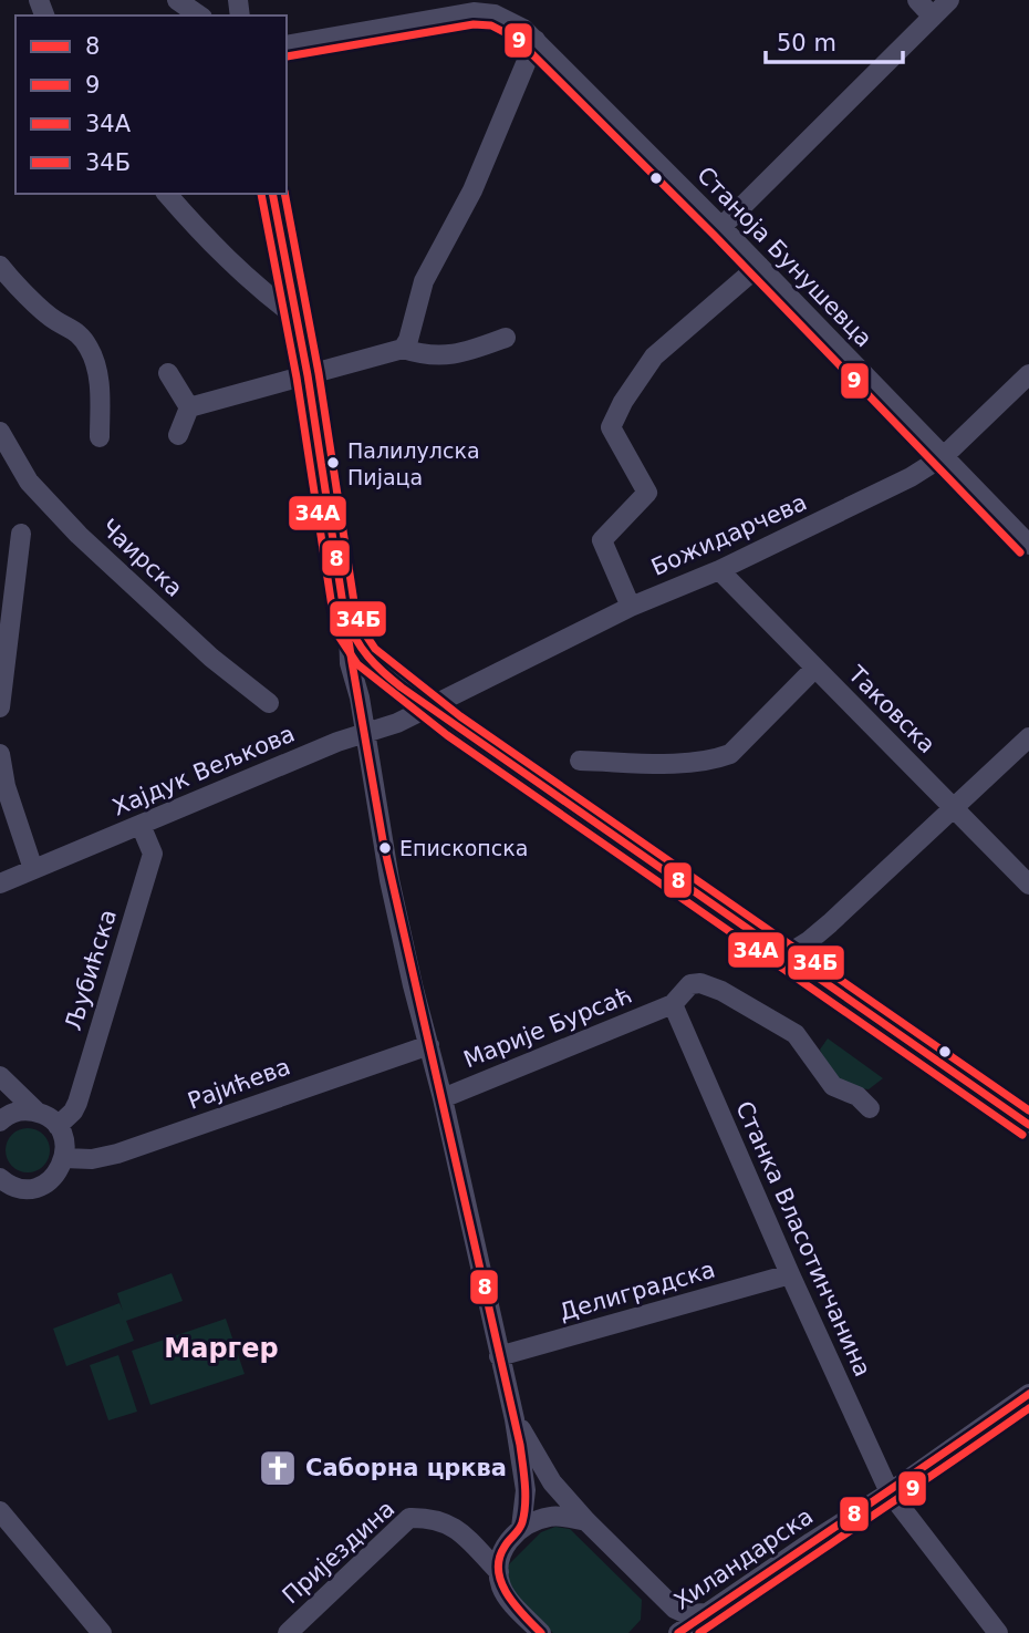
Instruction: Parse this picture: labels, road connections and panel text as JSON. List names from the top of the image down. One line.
{"streets":{"street":["Станоја Бунушевца","Божидарчева","Чаирска","Таковска","Хајдук Вељкова","Љубићска","Марије Бурсаћ","Рајићева","Станка Власотинчанина","Делиградска","Пријездина","Хиландарска"]},"crossings":[["Станоја Бунушевца","Божидарчева"],["Божидарчева","Таковска"],["Божидарчева","Хајдук Вељкова"],["Хајдук Вељкова","Љубићска"],["Марије Бурсаћ","Станка Власотинчанина"],["Станка Власотинчанина","Делиградска"],["Станка Власотинчанина","Хиландарска"]],"districts":["Маргер"],"places":{"other":["Палилулска Пијаца","Епископска"],"church":["Саборна црква"]},"lines":["transit line 9","transit line 8","transit line 34А","transit line 34Б"],"legend":["8","9","34А","34Б"],"scale_bar":"50 m"}
